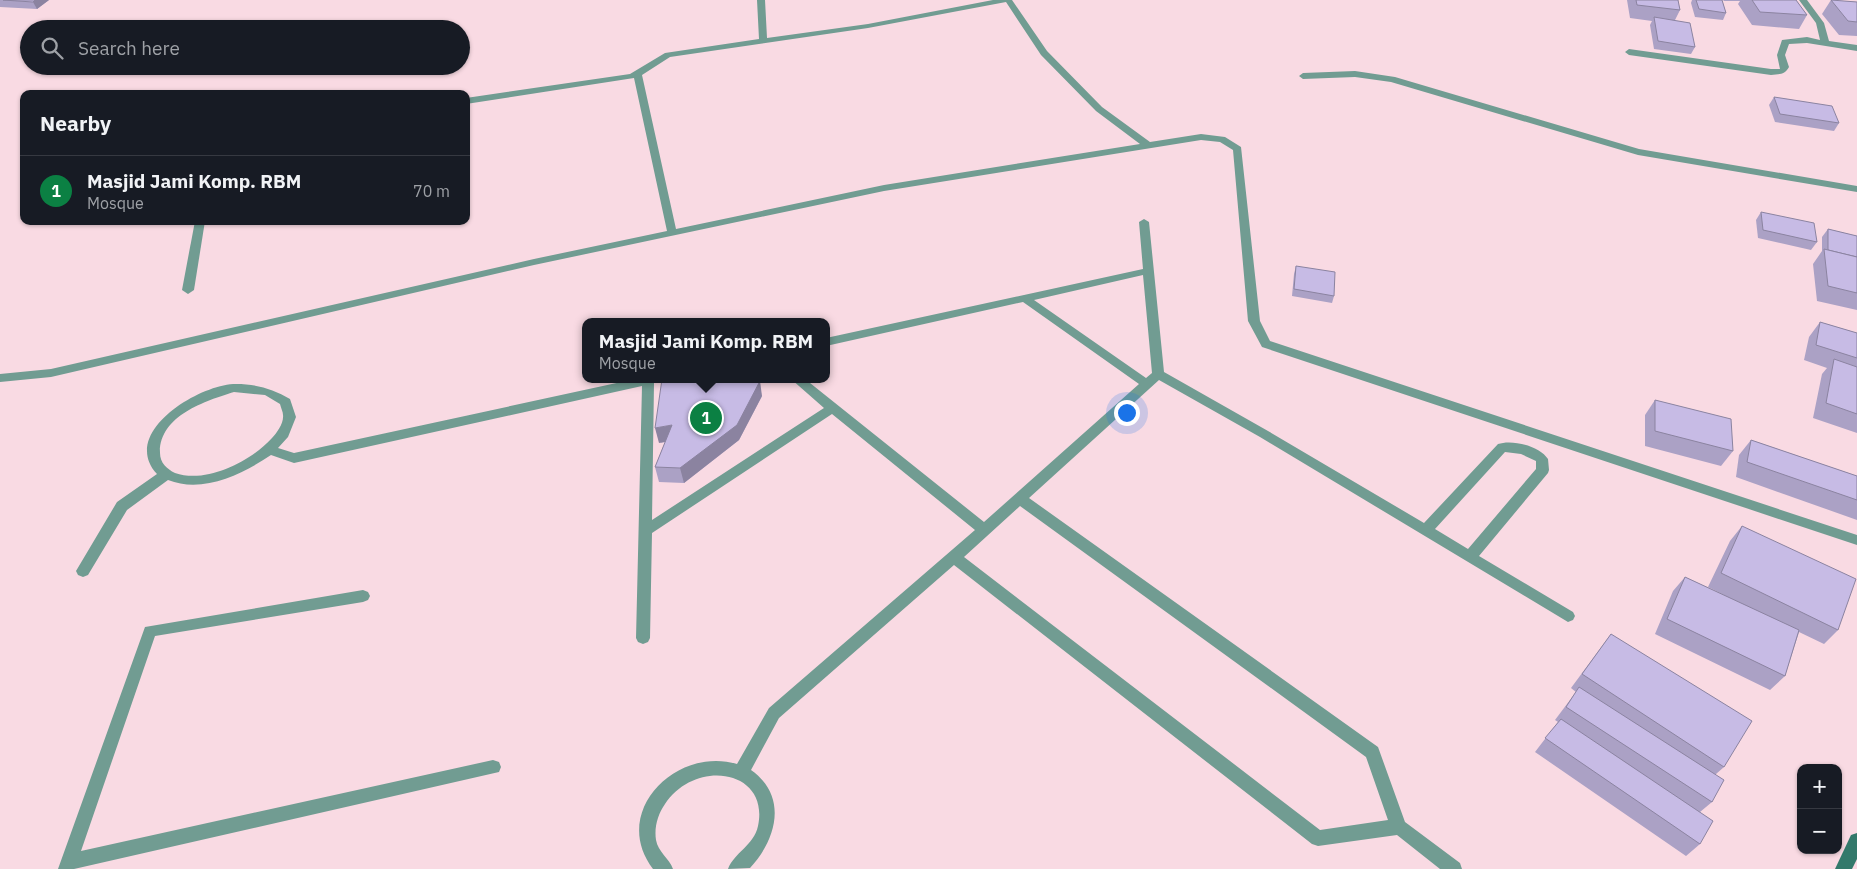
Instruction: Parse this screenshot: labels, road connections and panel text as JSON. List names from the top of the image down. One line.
{"page":{"search":"Search here","heading":"Nearby","list":[{"mark":"1","name":"Masjid Jami Komp. RBM","note":"Mosque","value":"70 m"}],"popup":["Masjid Jami Komp. RBM","Mosque"],"pins":"1","map_buttons":["+","−"]}}
